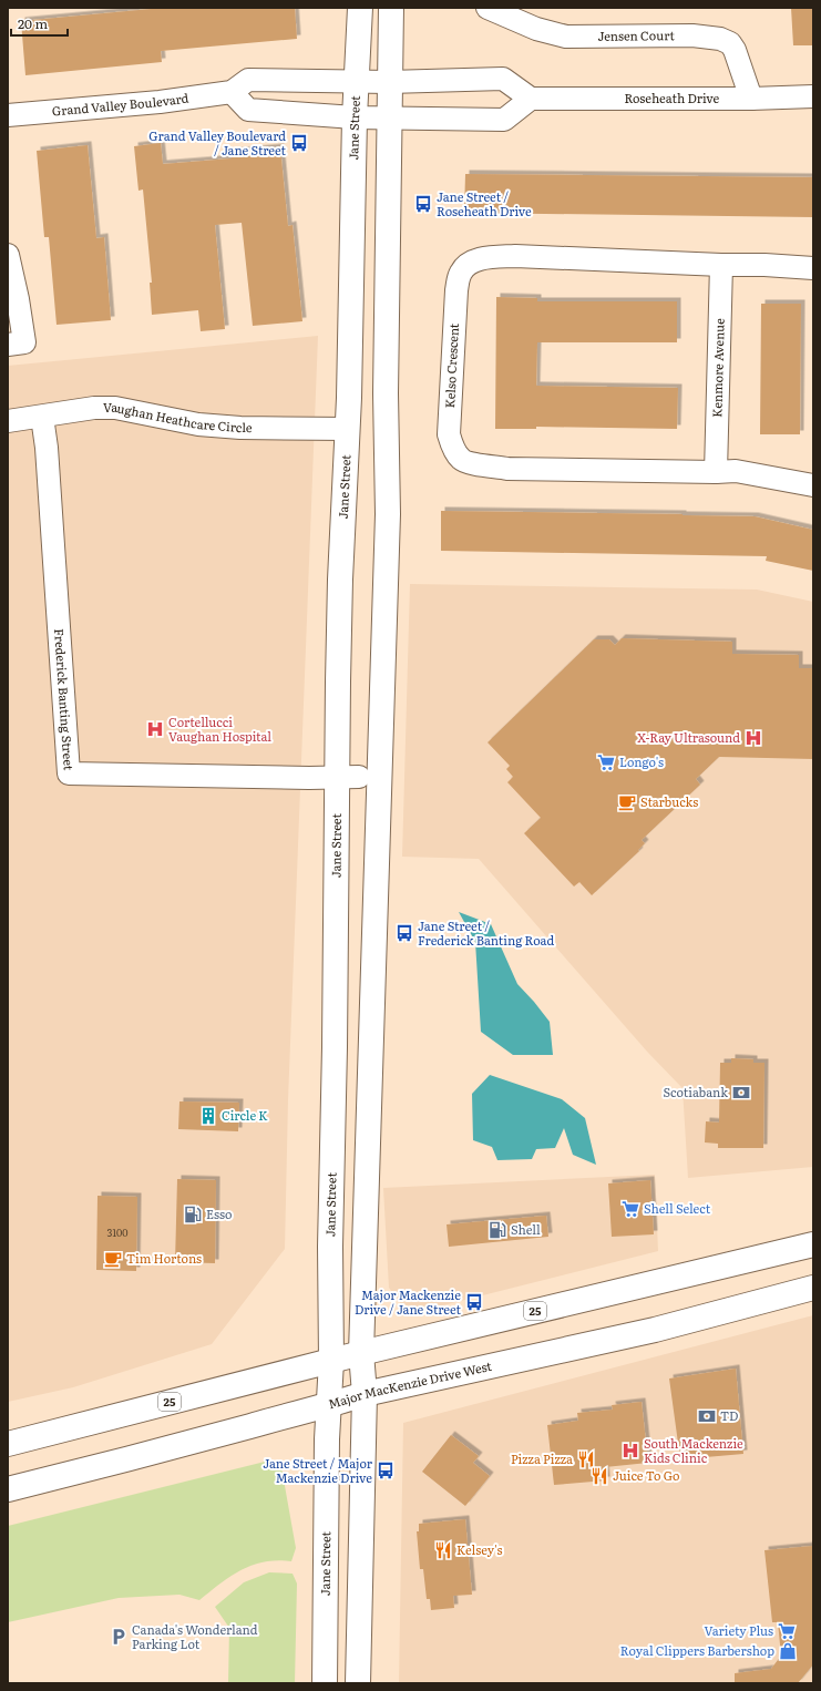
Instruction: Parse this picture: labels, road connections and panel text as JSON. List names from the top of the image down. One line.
{"streets":{"main road":["Jane Street","25","Major MacKenzie Drive West"],"street":["Jensen Court","Roseheath Drive","Grand Valley Boulevard","Kelso Crescent","Kenmore Avenue","Vaughan Heathcare Circle","Frederick Banting Street"]},"crossings":[["Jensen Court","Roseheath Drive"],["Grand Valley Boulevard","Jane Street"],["Jane Street","Vaughan Heathcare Circle"],["Jane Street","Frederick Banting Street"],["Jane Street","25"],["Jane Street","Major MacKenzie Drive West"],["Kelso Crescent","Kenmore Avenue"],["Vaughan Heathcare Circle","Frederick Banting Street"]],"places":{"bus stop":["Grand Valley Boulevard / Jane Street","Jane Street / Roseheath Drive","Jane Street / Frederick Banting Road","Major Mackenzie Drive / Jane Street","Jane Street / Major Mackenzie Drive"],"hospital":["Cortellucci Vaughan Hospital","X-Ray Ultrasound","South Mackenzie Kids Clinic"],"supermarket":["Longo's","Shell Select","Variety Plus"],"cafe":["Starbucks","Tim Hortons"],"bank":["Scotiabank","TD"],"building":["Circle K"],"fuel station":["Esso","Shell"],"restaurant":["Pizza Pizza","Juice To Go","Kelsey's"],"parking":["Canada's Wonderland Parking Lot"],"shop":["Royal Clippers Barbershop"]},"house_numbers":["3100"],"scale_bar":"20 m"}
